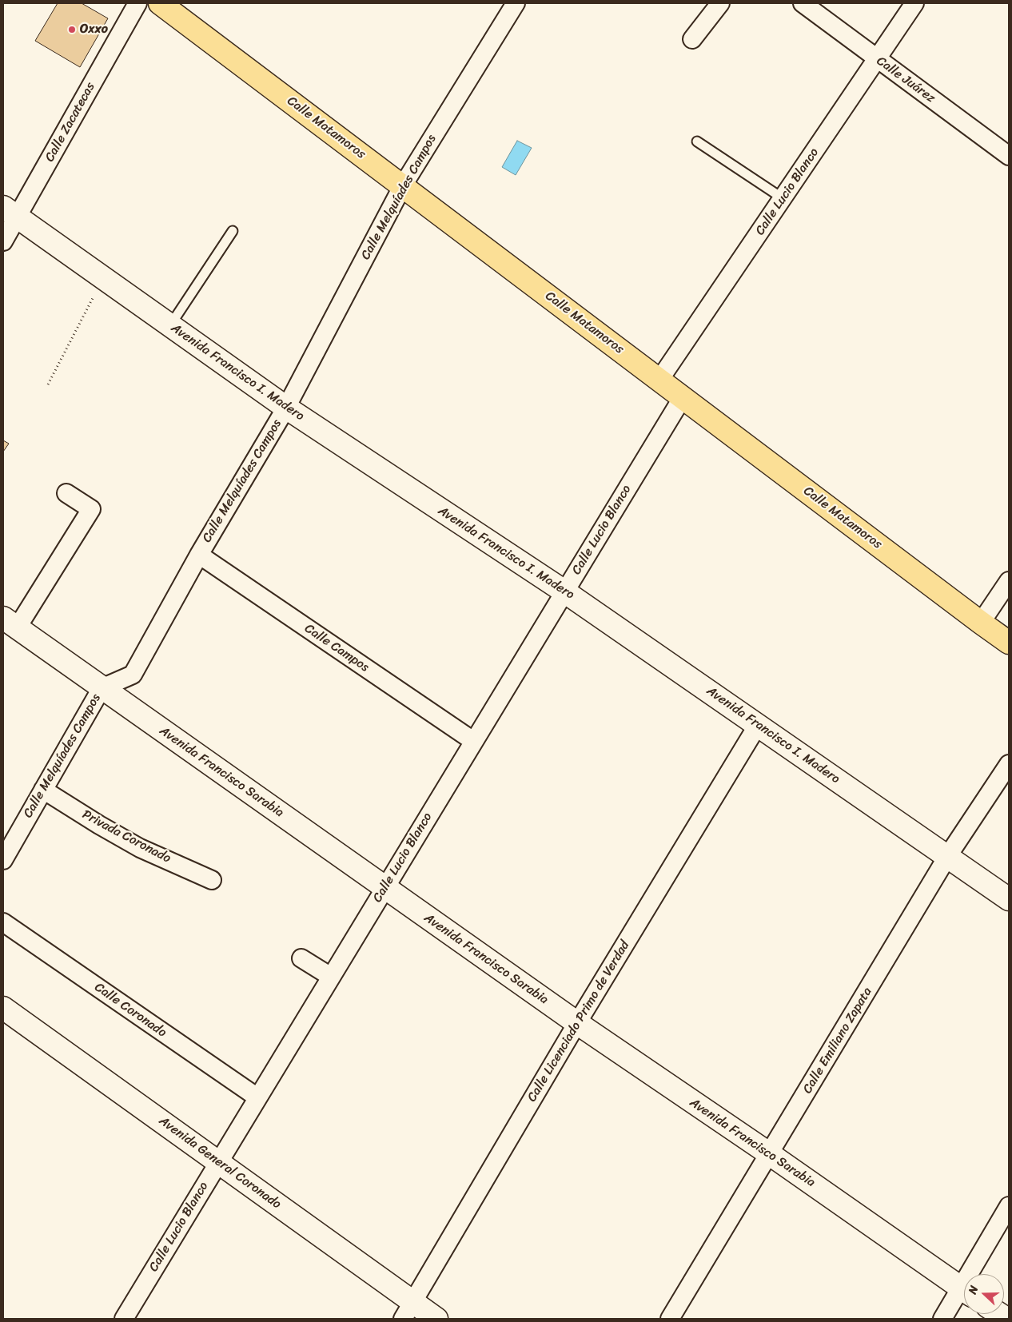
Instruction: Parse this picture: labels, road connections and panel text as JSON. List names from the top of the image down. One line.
{"streets":{"main road":["Calle Matamoros","Avenida Francisco I. Madero","Avenida Francisco Sarabia","Avenida General Coronado"],"street":["Calle Juárez","Calle Zacatecas","Calle Lucio Blanco","Calle Melquíades Campos","Calle Campos","Privada Coronado","Calle Coronado","Calle Licenciado Primo de Verdad","Calle Emiliano Zapata"]},"crossings":[["Calle Juárez","Calle Lucio Blanco"],["Calle Zacatecas","Avenida Francisco I. Madero"],["Calle Matamoros","Calle Lucio Blanco"],["Calle Matamoros","Calle Melquíades Campos"],["Calle Lucio Blanco","Avenida Francisco I. Madero"],["Calle Lucio Blanco","Calle Campos"],["Calle Lucio Blanco","Avenida Francisco Sarabia"],["Calle Lucio Blanco","Calle Coronado"],["Calle Lucio Blanco","Avenida General Coronado"],["Calle Melquíades Campos","Avenida Francisco I. Madero"],["Calle Melquíades Campos","Calle Campos"],["Calle Melquíades Campos","Avenida Francisco Sarabia"],["Calle Melquíades Campos","Privada Coronado"],["Avenida Francisco I. Madero","Calle Licenciado Primo de Verdad"],["Avenida Francisco I. Madero","Calle Emiliano Zapata"],["Avenida Francisco Sarabia","Calle Licenciado Primo de Verdad"],["Avenida Francisco Sarabia","Calle Emiliano Zapata"],["Calle Licenciado Primo de Verdad","Avenida General Coronado"]],"places":["Oxxo"],"north":"left"}
